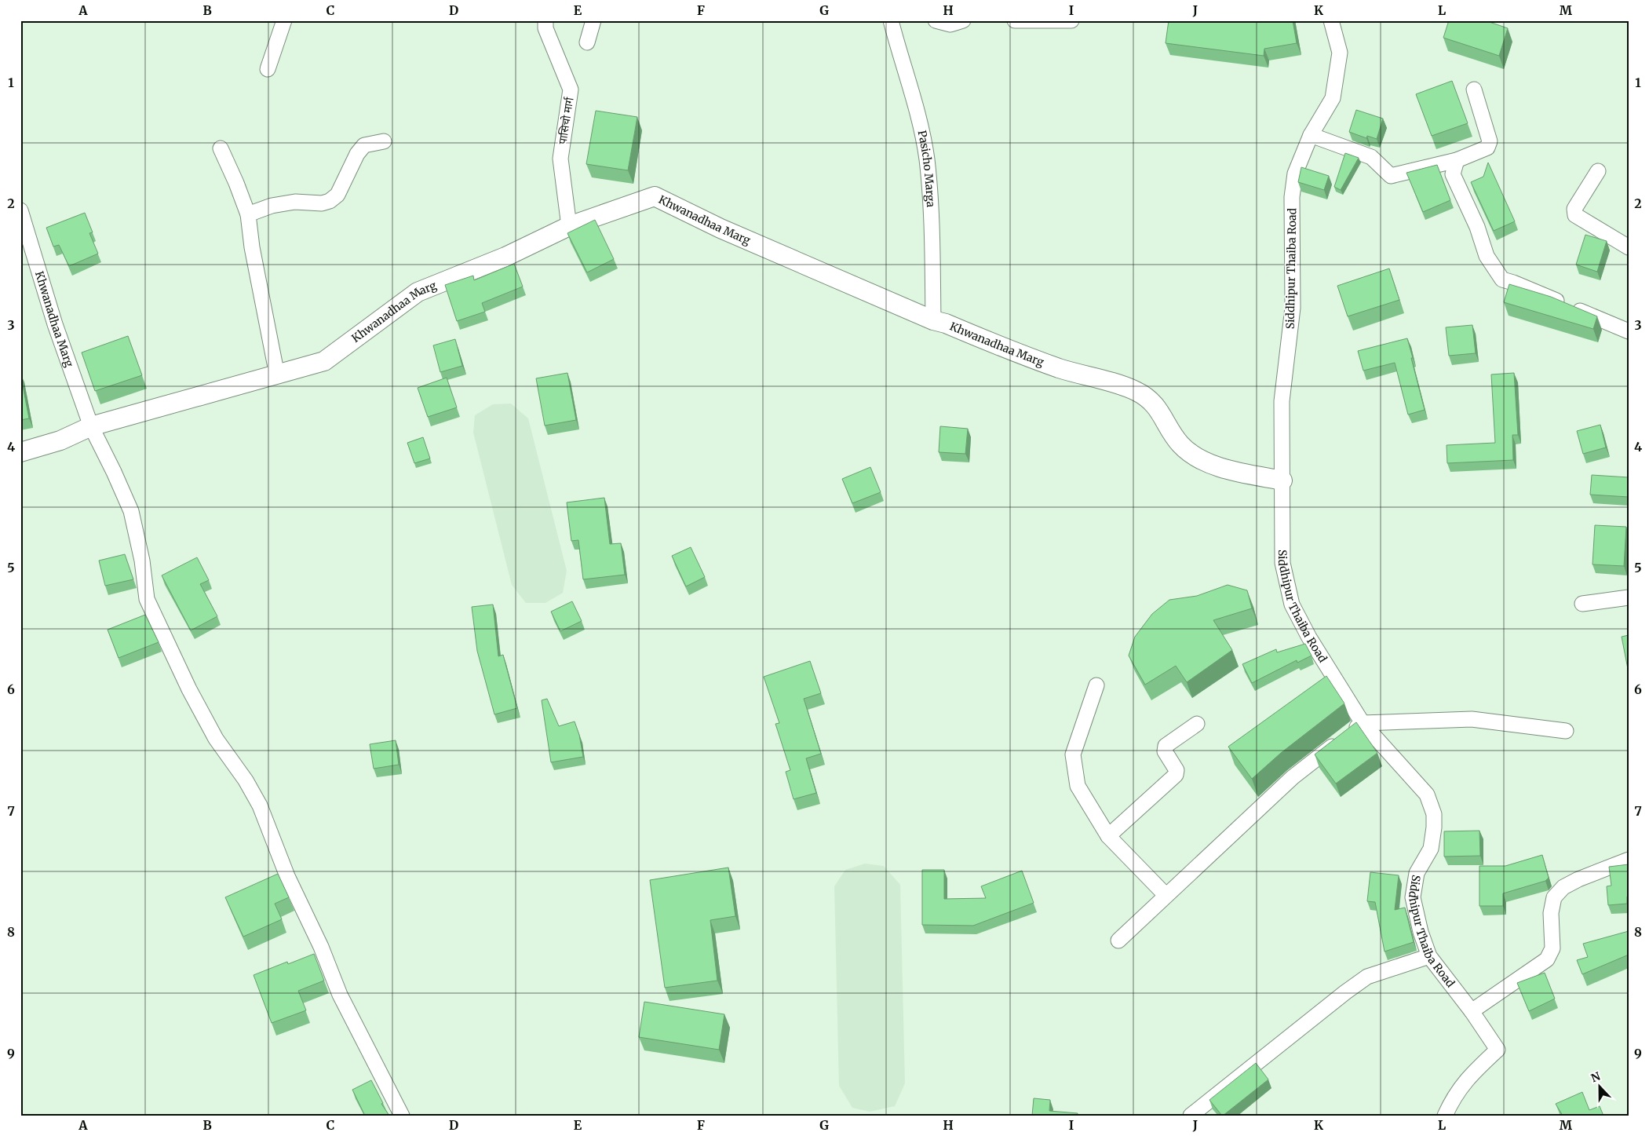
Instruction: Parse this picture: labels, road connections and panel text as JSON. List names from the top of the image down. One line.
{"streets":{"street":["पासिचो मार्ग","Pasicho Marga","Khwanadhaa Marg","Siddhipur Thaiba Road"]},"crossings":[["पासिचो मार्ग","Khwanadhaa Marg"],["Pasicho Marga","Khwanadhaa Marg"],["Khwanadhaa Marg","Siddhipur Thaiba Road"]],"north":"top","grid":{"columns":["A","B","C","D","E","F","G","H","I","J","K","L","M"],"rows":["1","2","3","4","5","6","7","8","9"]}}
